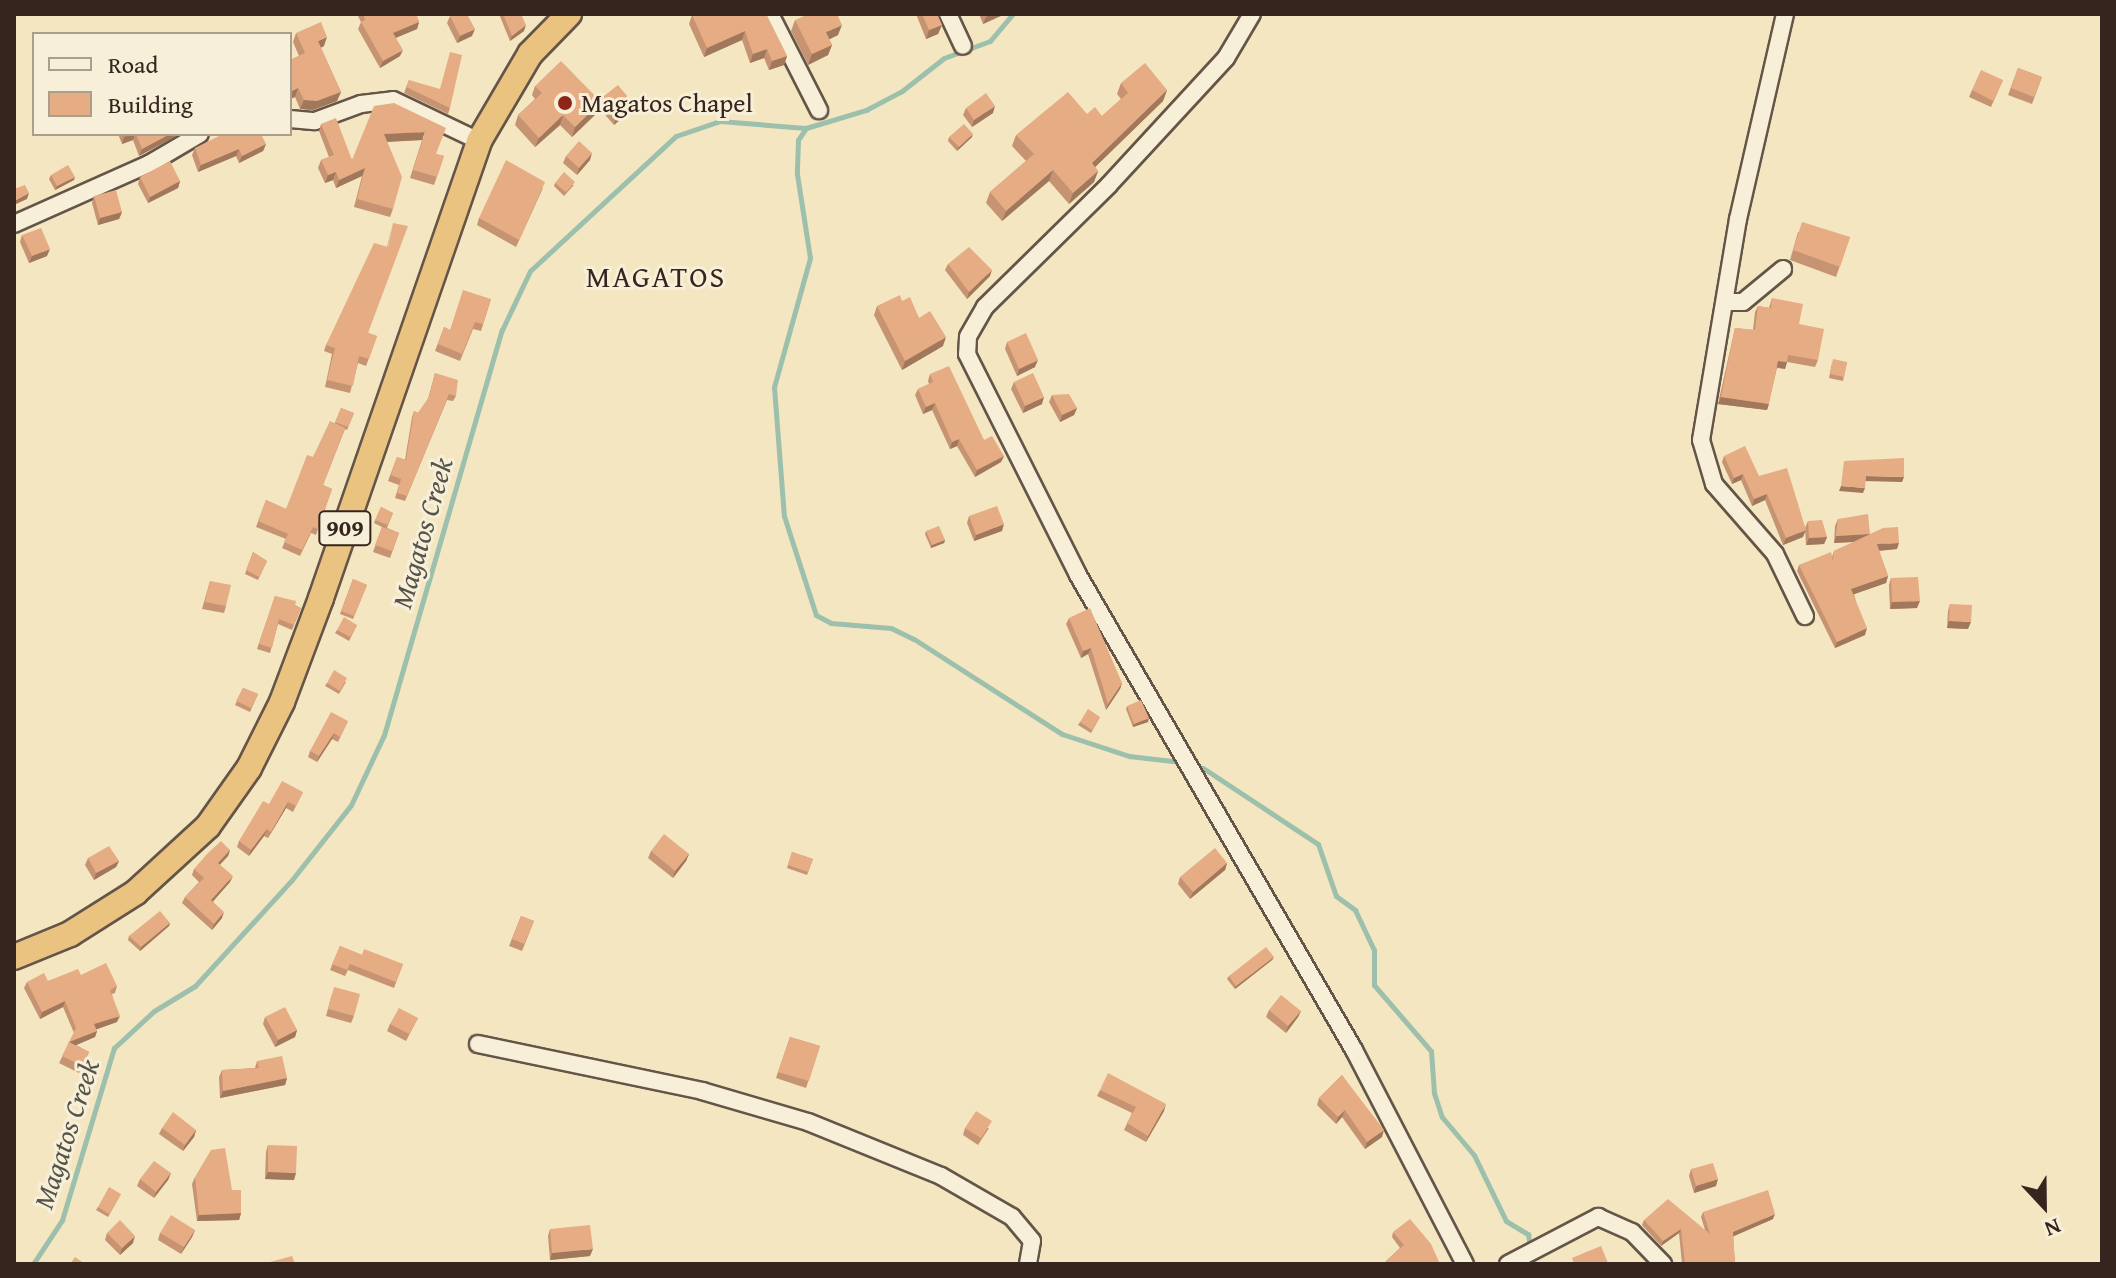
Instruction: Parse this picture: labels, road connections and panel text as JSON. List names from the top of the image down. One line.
{"streets":{"highway":["909"]},"districts":["MAGATOS"],"water":["Magatos Creek"],"places":["Magatos Chapel"],"legend":["Road","Building"],"north":"bottom"}
